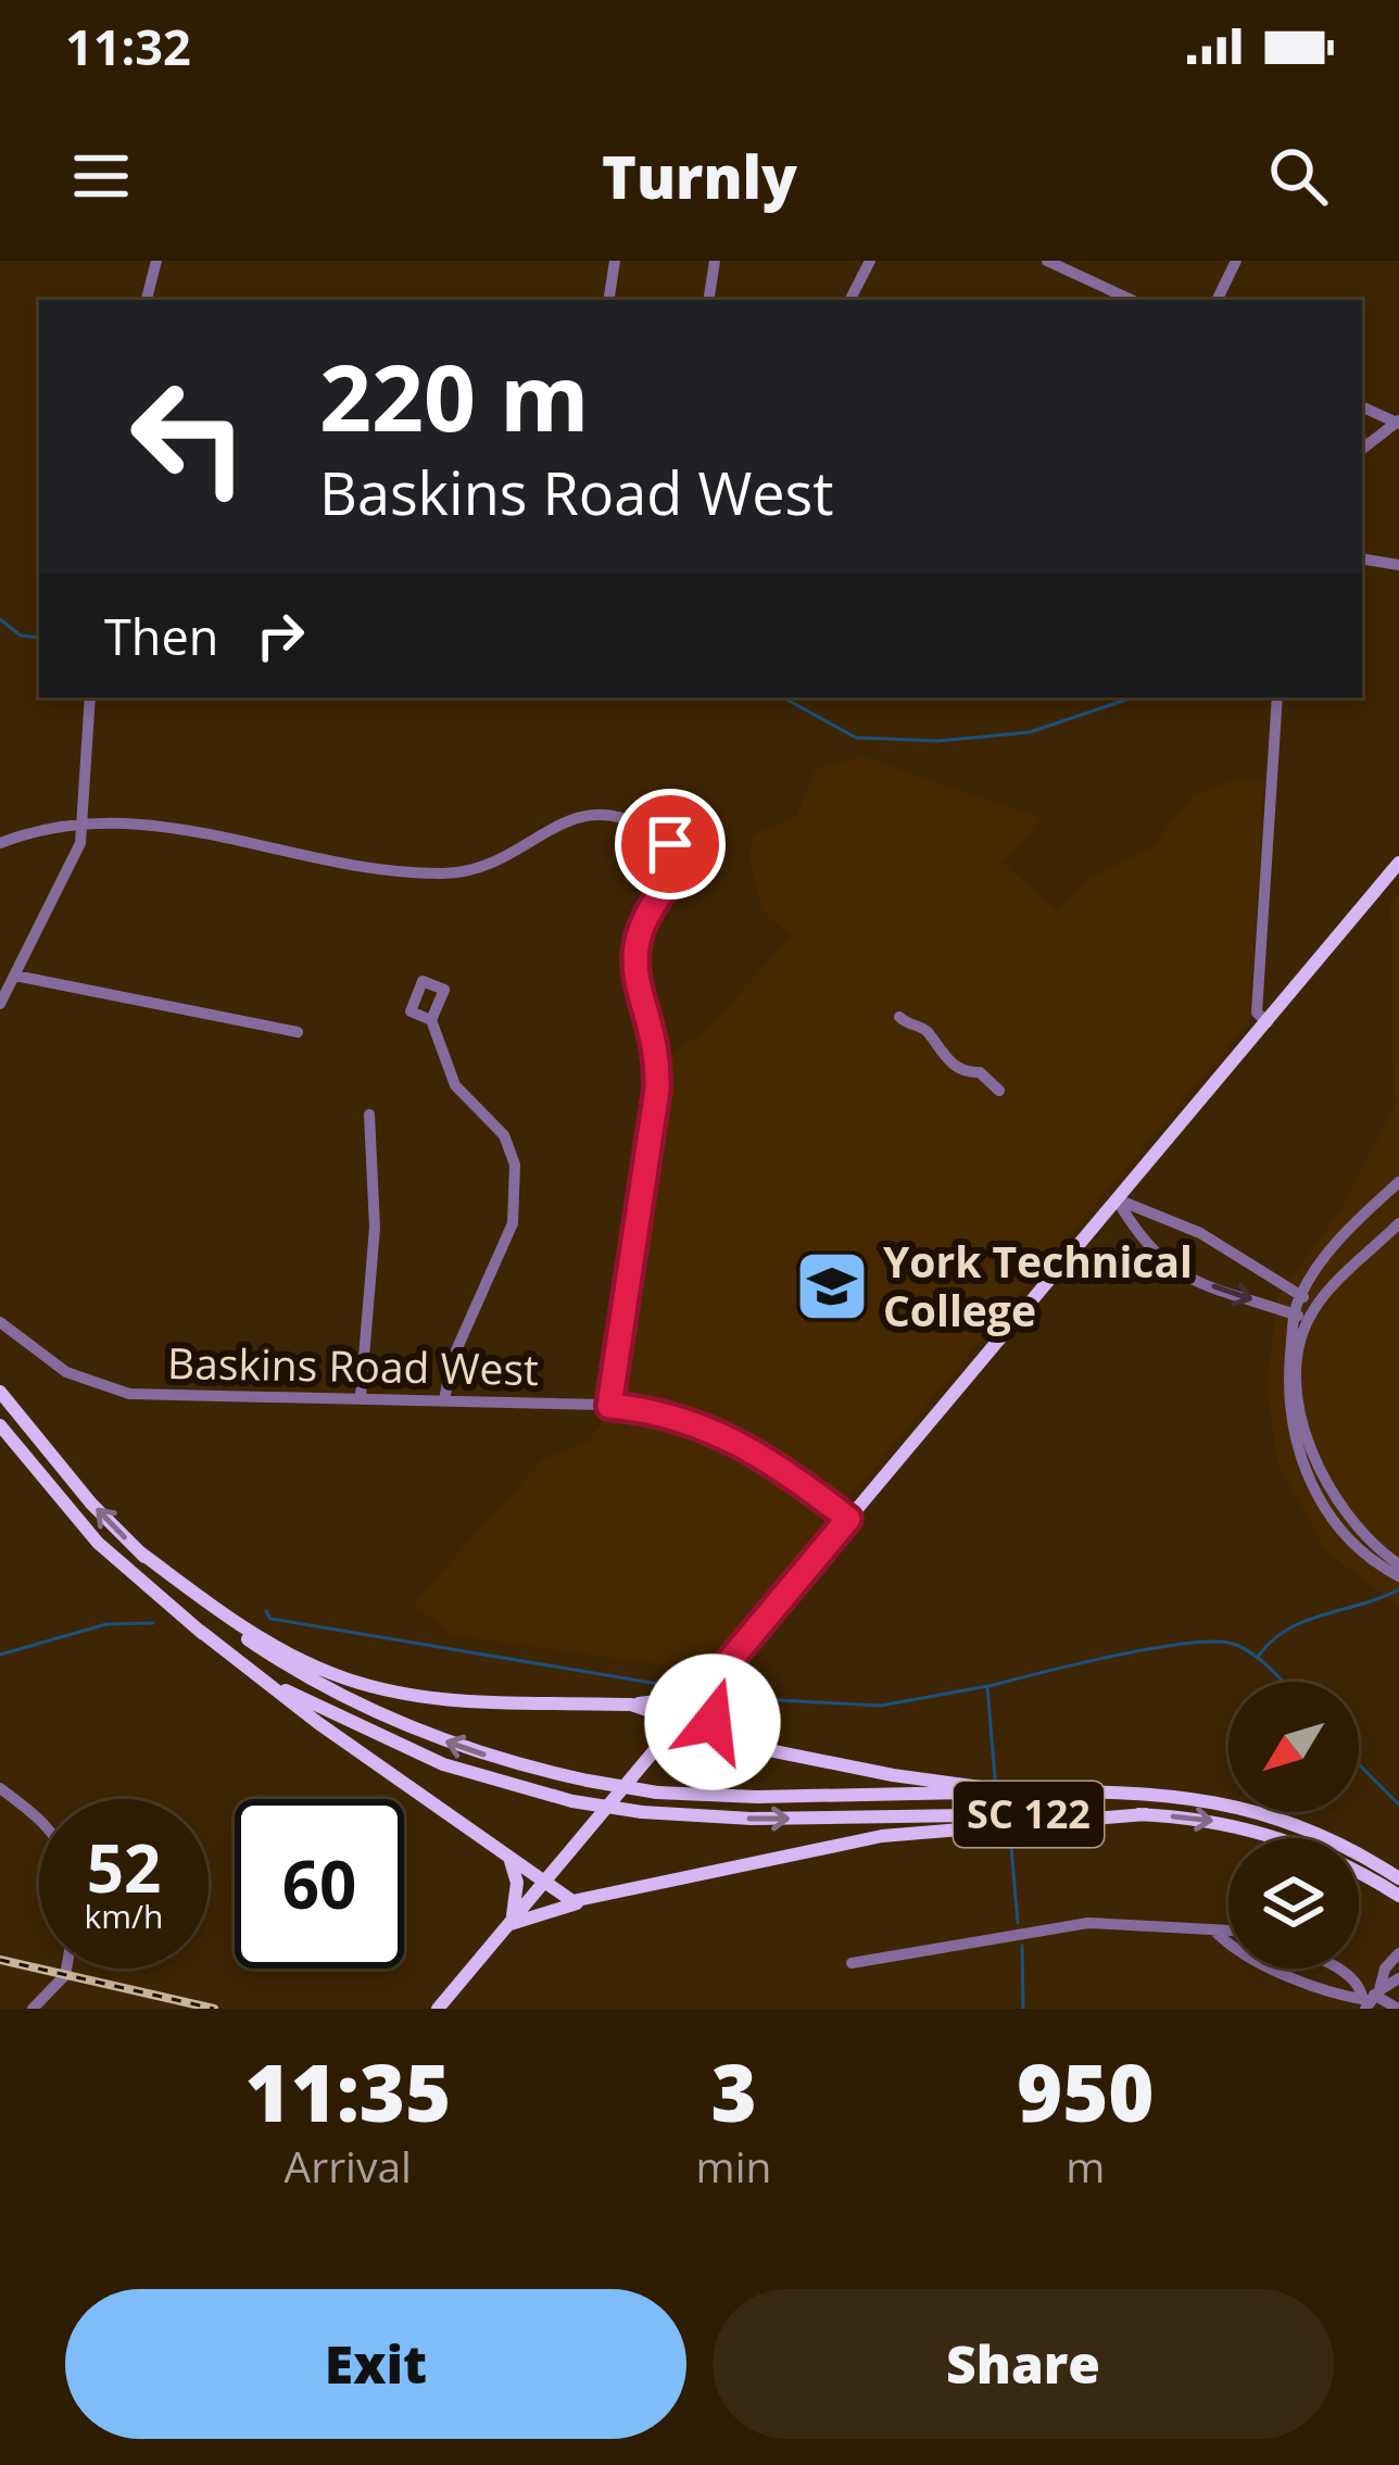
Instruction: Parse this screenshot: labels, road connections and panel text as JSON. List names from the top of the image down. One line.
{"streets":{"main road":["SC 122"],"street":["Baskins Road West"]},"places":{"school or university":["York Technical College"]},"north":"bottom left","page":{"status":"11:32","header":"Turnly","turn":["220 m","Baskins Road West"],"then":"Then","speed":"52 km/h","limit":"60","eta":["11:35","Arrival","3","min","950","m"],"buttons":["Exit","Share"]}}
